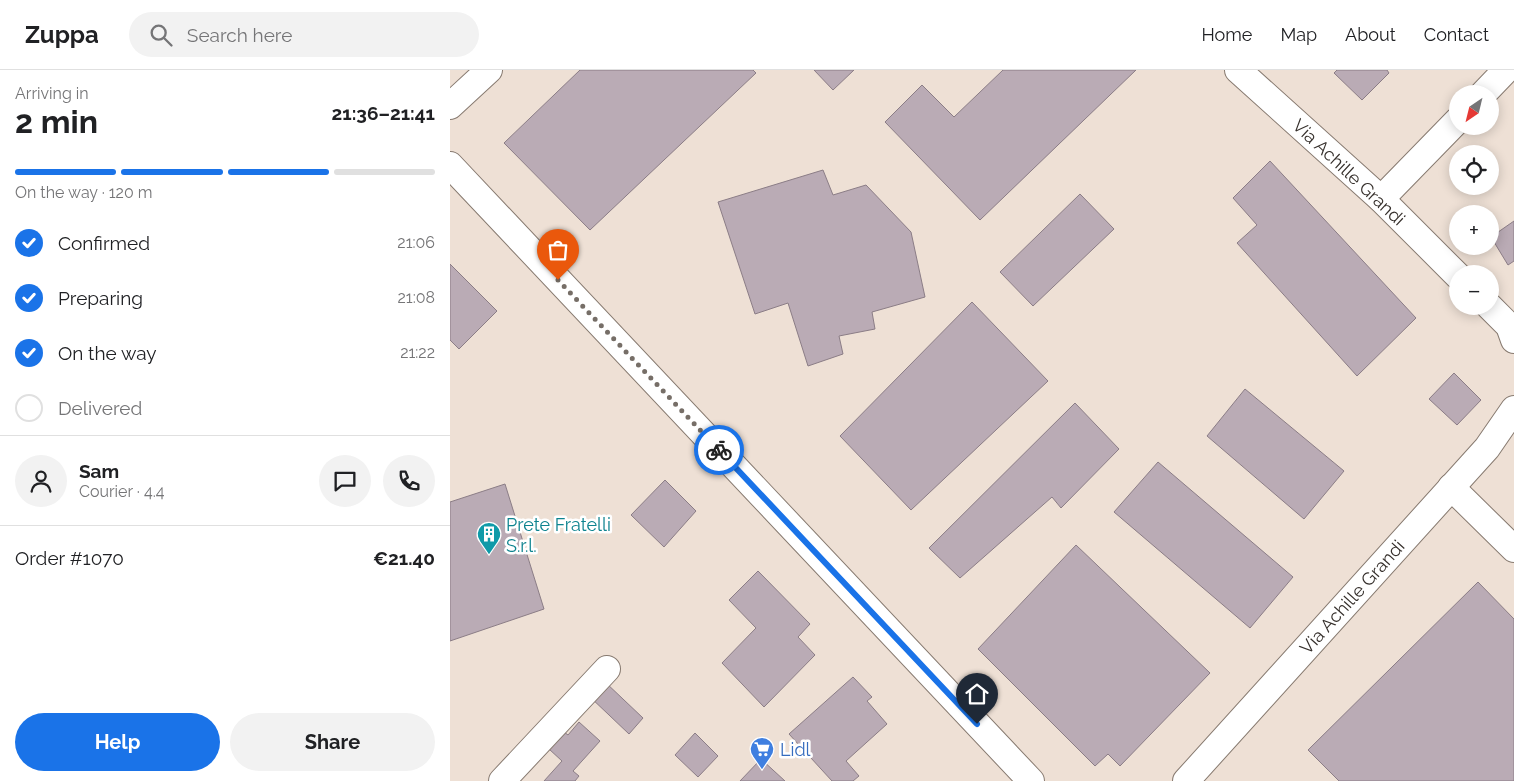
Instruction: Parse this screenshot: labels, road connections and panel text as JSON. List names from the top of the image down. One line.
{"streets":{"street":["Via Achille Grandi"]},"places":{"building":["Prete Fratelli S.r.l."],"supermarket":["Lidl"]},"north":"bottom left","page":{"header":"Zuppa","search":"Search here","nav":["Home","Map","About","Contact"],"heading":["2 min","Arriving in","21:36–21:41"],"panel":["Sam","Courier · 4.4","Order #1070","€21.40"],"map_buttons":["+","−"],"bar":"On the way · 120 m","list":[["Confirmed","21:06"],["Preparing","21:08"],["On the way","21:22"],"Delivered"],"buttons":["Help","Share"]}}
